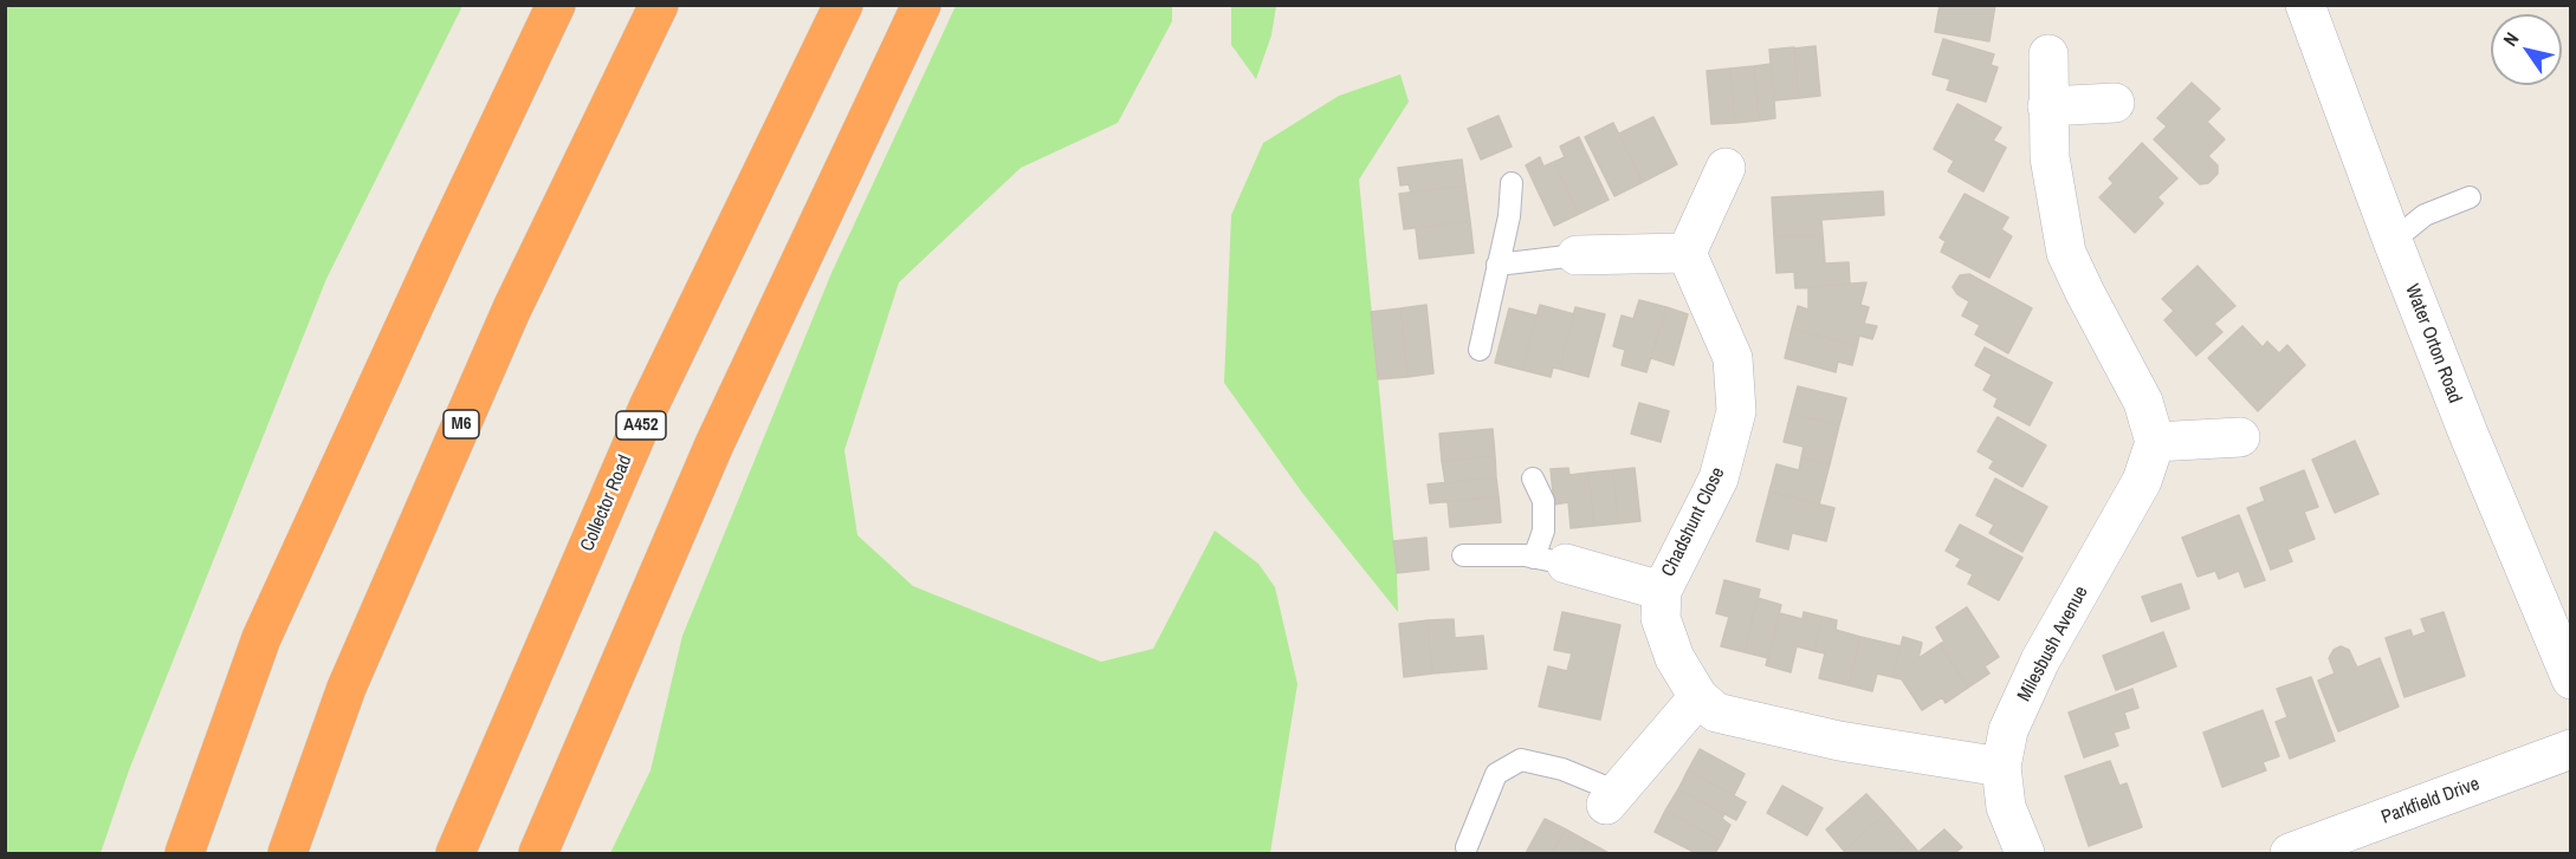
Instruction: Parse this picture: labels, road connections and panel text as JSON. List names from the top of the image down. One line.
{"streets":{"highway":["M6","A452","Collector Road"],"street":["Water Orton Road","Chadshunt Close","Milesbush Avenue","Parkfield Drive"]},"crossings":[["Chadshunt Close","Milesbush Avenue"]],"north":"top left"}
